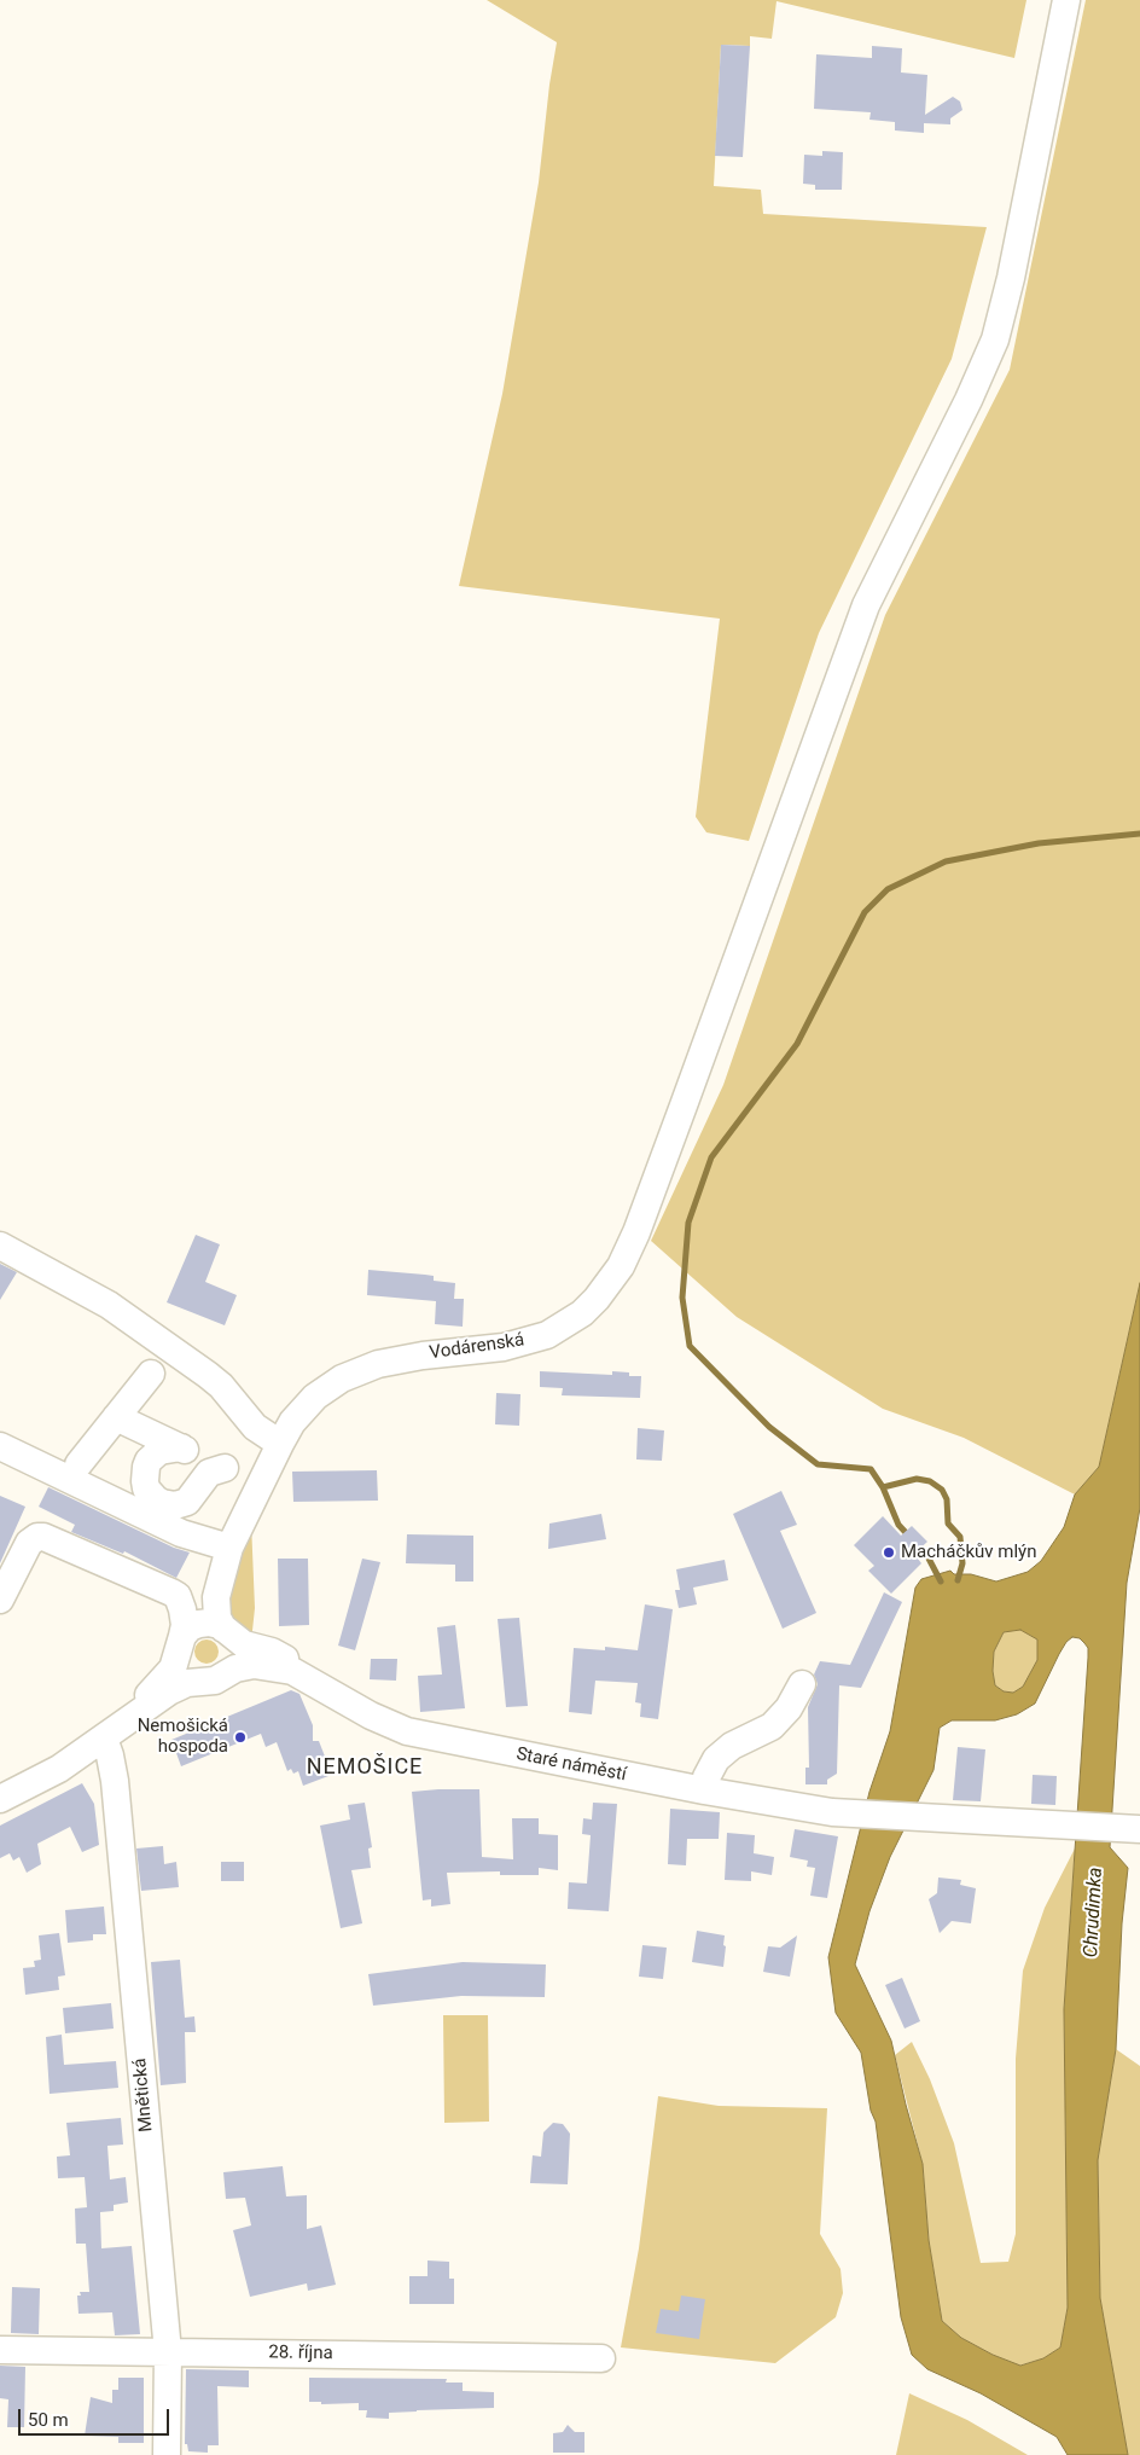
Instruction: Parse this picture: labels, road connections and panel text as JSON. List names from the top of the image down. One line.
{"streets":{"street":["Vodárenská","Staré náměstí","Mnětická","28. října"]},"crossings":[["Vodárenská","Staré náměstí"],["Staré náměstí","Mnětická"],["Mnětická","28. října"]],"districts":["NEMOŠICE"],"water":["Chrudimka"],"places":["Macháčkův mlýn","Nemošická hospoda"],"scale_bar":"50 m"}
